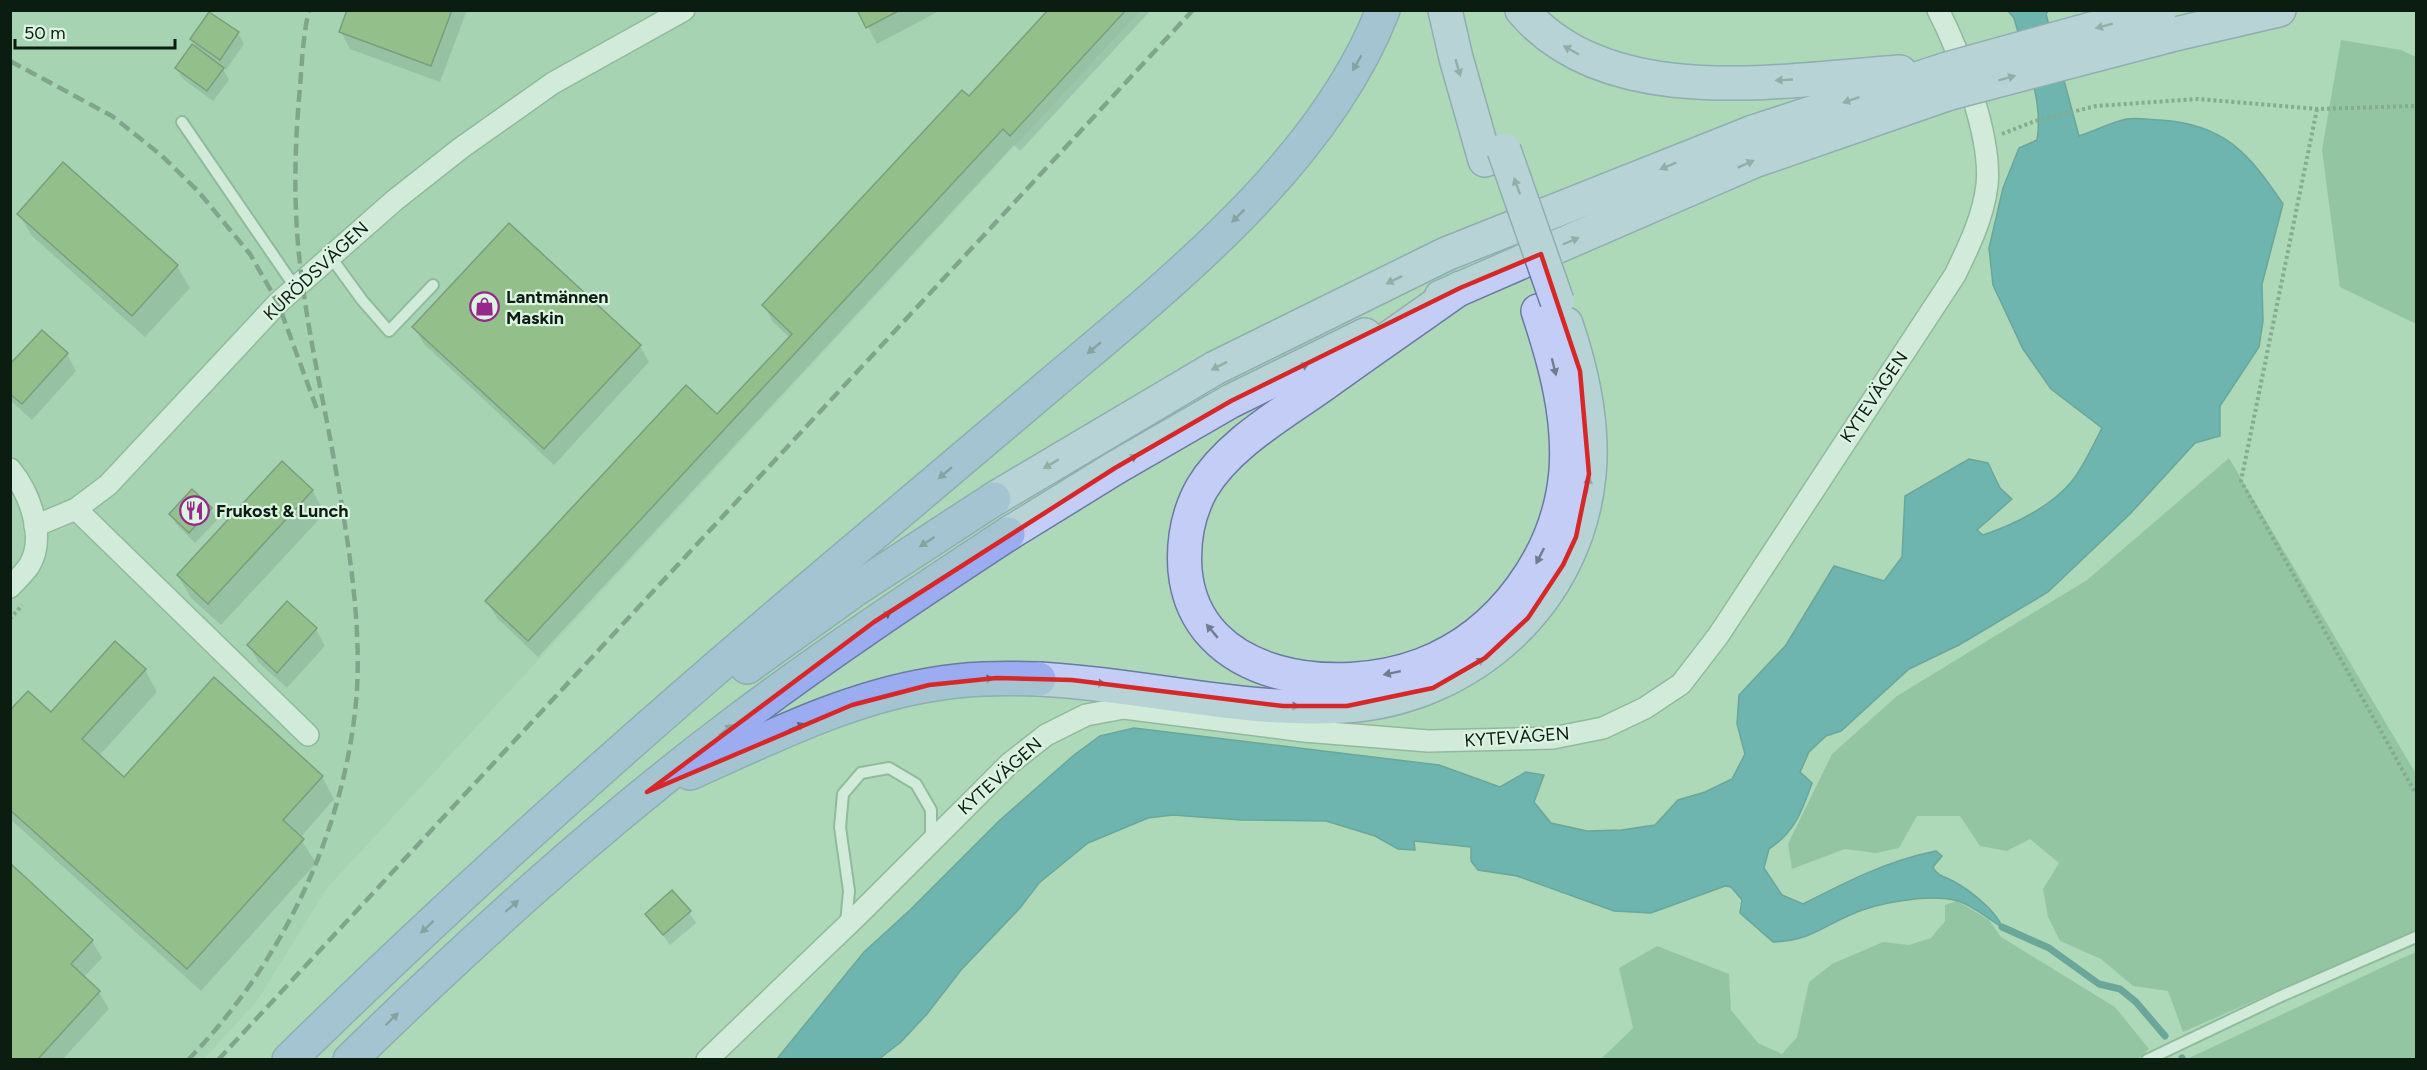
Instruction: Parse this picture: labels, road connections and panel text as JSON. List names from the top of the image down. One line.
{"streets":{"street":["KURÖDSVÄGEN","KYTEVÄGEN"]},"places":{"shop":["Lantmännen Maskin"],"restaurant":["Frukost & Lunch"]},"scale_bar":"50 m"}
